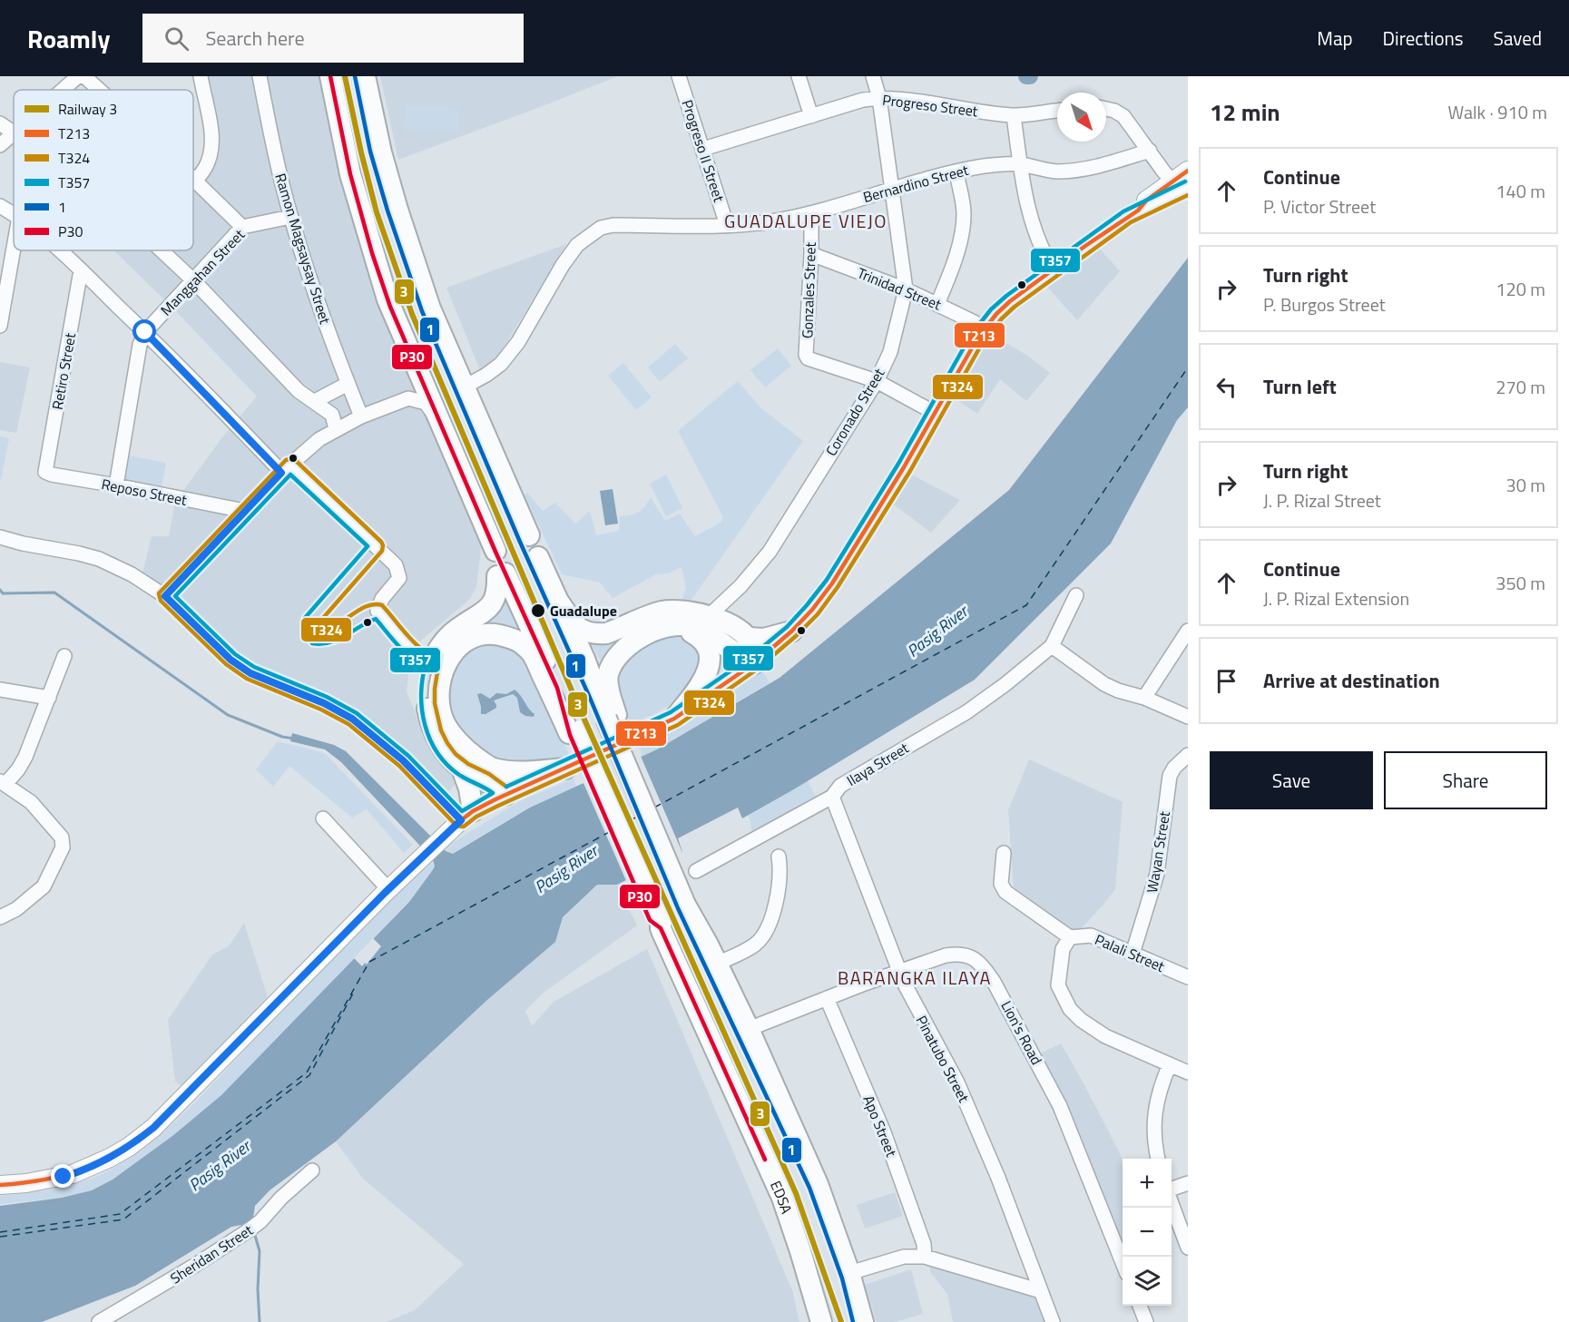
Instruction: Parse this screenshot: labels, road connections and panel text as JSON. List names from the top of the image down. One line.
{"streets":{"highway":["EDSA"],"street":["Progreso Street","Progreso II Street","Bernardino Street","Ramon Magsaysay Street","Manggahan Street","Trinidad Street","Gonzales Street","Retiro Street","Coronado Street","Reposo Street","Ilaya Street","Wayan Street","Palali Street","Lion's Road","Pinatubo Street","Apo Street","Sheridan Street"]},"crossings":[["Progreso Street","Progreso II Street"],["Progreso Street","Coronado Street"],["Progreso II Street","Bernardino Street"],["Bernardino Street","Gonzales Street"],["Bernardino Street","Coronado Street"],["Ramon Magsaysay Street","Manggahan Street"],["Manggahan Street","Reposo Street"],["Trinidad Street","Gonzales Street"],["Trinidad Street","Coronado Street"],["Gonzales Street","Coronado Street"],["Retiro Street","Reposo Street"],["Ilaya Street","Pinatubo Street"],["Wayan Street","Palali Street"],["Lion's Road","Pinatubo Street"],["Lion's Road","Apo Street"]],"districts":["GUADALUPE VIEJO","BARANGKA ILAYA"],"water":["Pasig River"],"places":["Guadalupe"],"lines":["rail line 3","transit line 1","transit line P30","transit line T213","transit line T357","transit line T324"],"legend":["Railway 3","T213","T324","T357","1","P30"],"north":"bottom right","page":{"header":"Roamly","search":"Search here","nav":["Map","Directions","Saved"],"heading":["12 min","Walk · 910 m"],"list":[["Continue","P. Victor Street","140 m"],["Turn right","P. Burgos Street","120 m"],["Turn left","270 m"],["Turn right","J. P. Rizal Street","30 m"],["Continue","J. P. Rizal Extension","350 m"],"Arrive at destination"],"buttons":["Save","Share"],"map_buttons":["+","−"]}}
